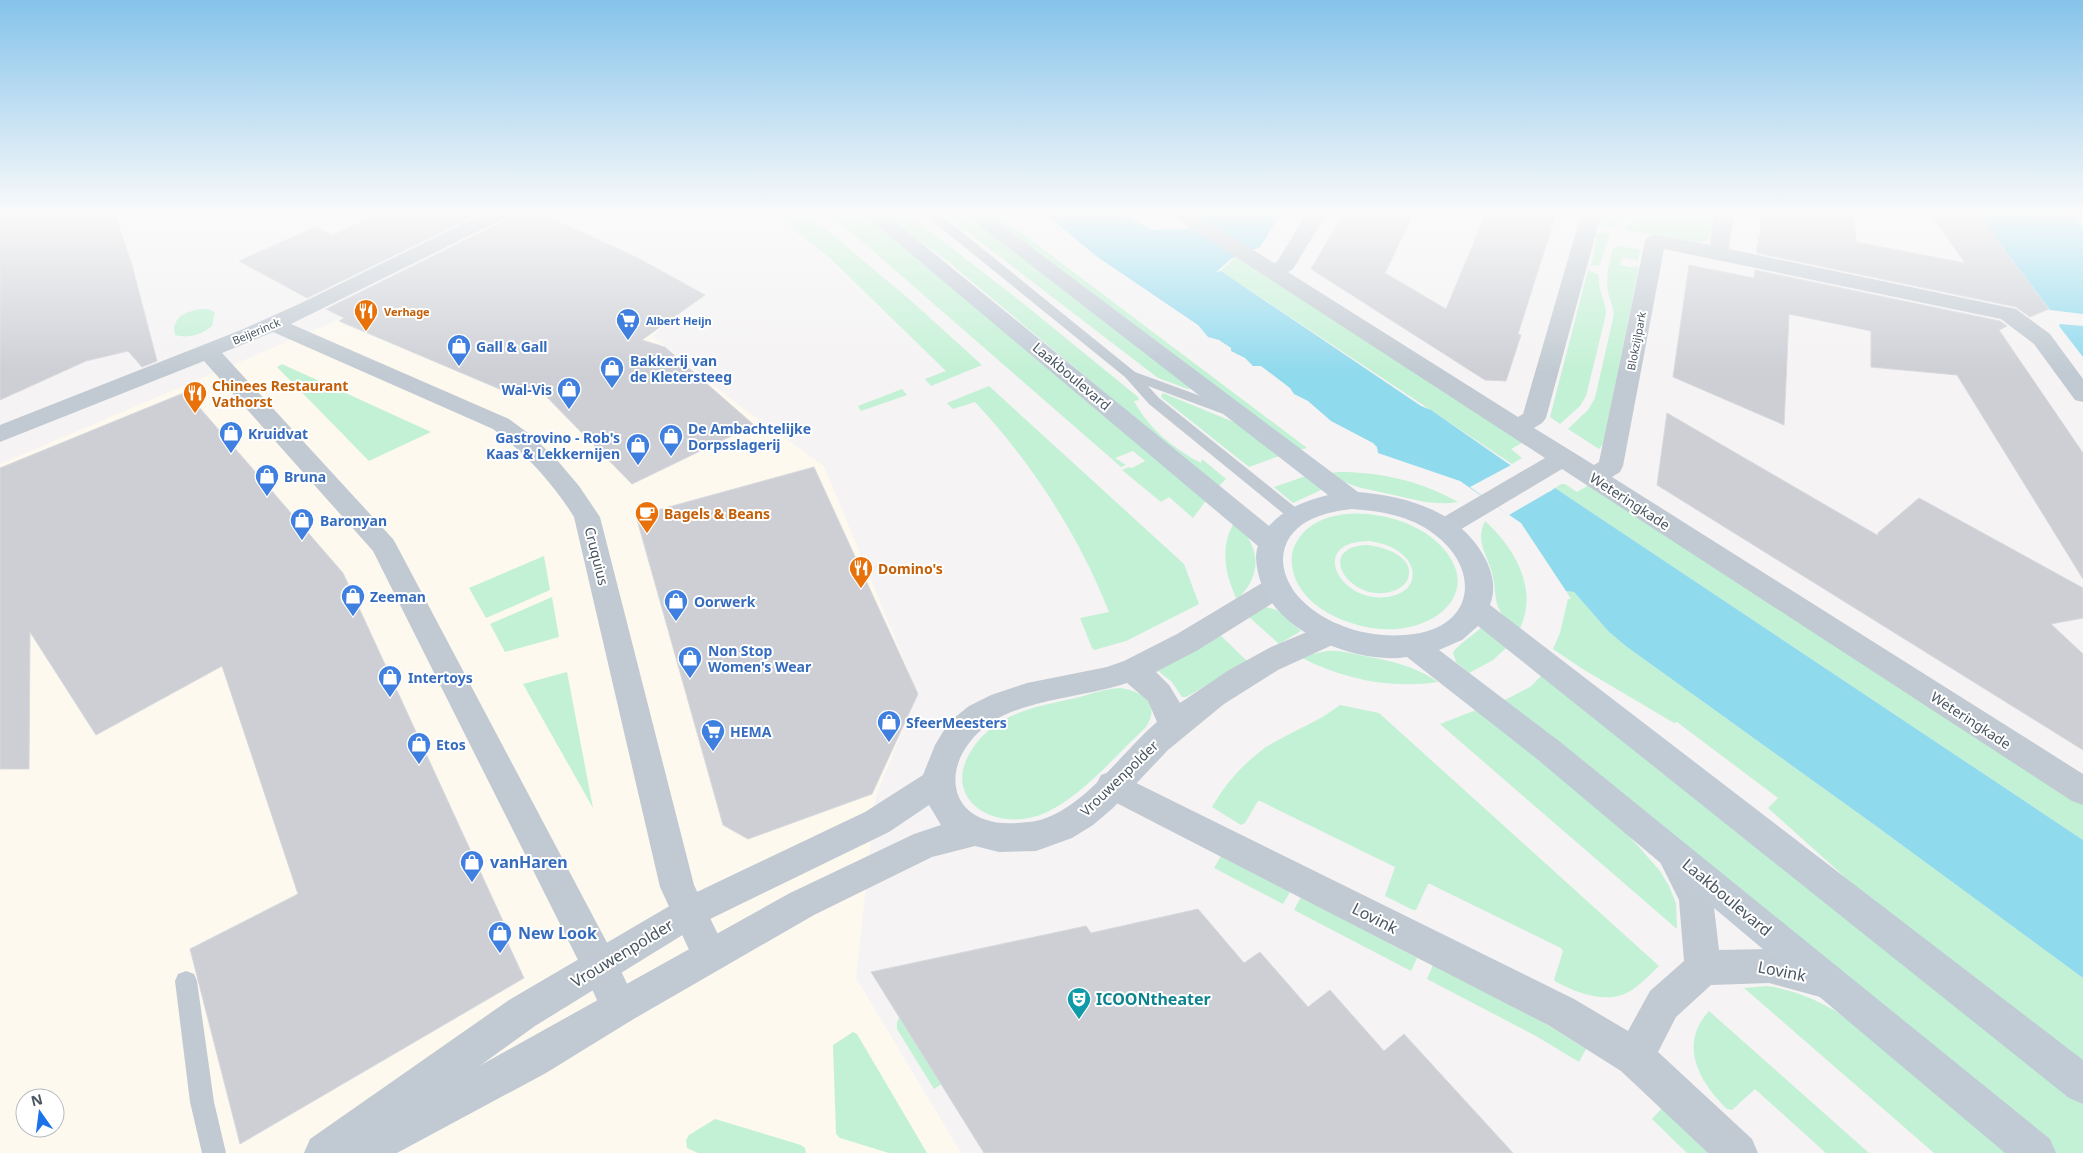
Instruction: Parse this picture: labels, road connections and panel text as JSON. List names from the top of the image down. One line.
{"streets":{"main road":["Laakboulevard"],"street":["Beijerinck","Blokzijlpark","Weteringkade","Cruquius","Vrouwenpolder","Lovink"]},"crossings":[["Beijerinck","Cruquius"],["Blokzijlpark","Weteringkade"],["Laakboulevard","Lovink"],["Cruquius","Vrouwenpolder"],["Vrouwenpolder","Lovink"]],"places":{"restaurant":["Verhage","Chinees Restaurant Vathorst","Domino's"],"supermarket":["Albert Heijn","HEMA"],"shop":["Gall & Gall","Bakkerij van de Kletersteeg","Wal-Vis","Kruidvat","De Ambachtelijke Dorpsslagerij","Gastrovino - Rob's Kaas & Lekkernijen","Bruna","Baronyan","Zeeman","Oorwerk","Non Stop Women's Wear","Intertoys","SfeerMeesters","Etos","vanHaren","New Look"],"cafe":["Bagels & Beans"],"theatre":["ICOONtheater"]},"north":"top"}
